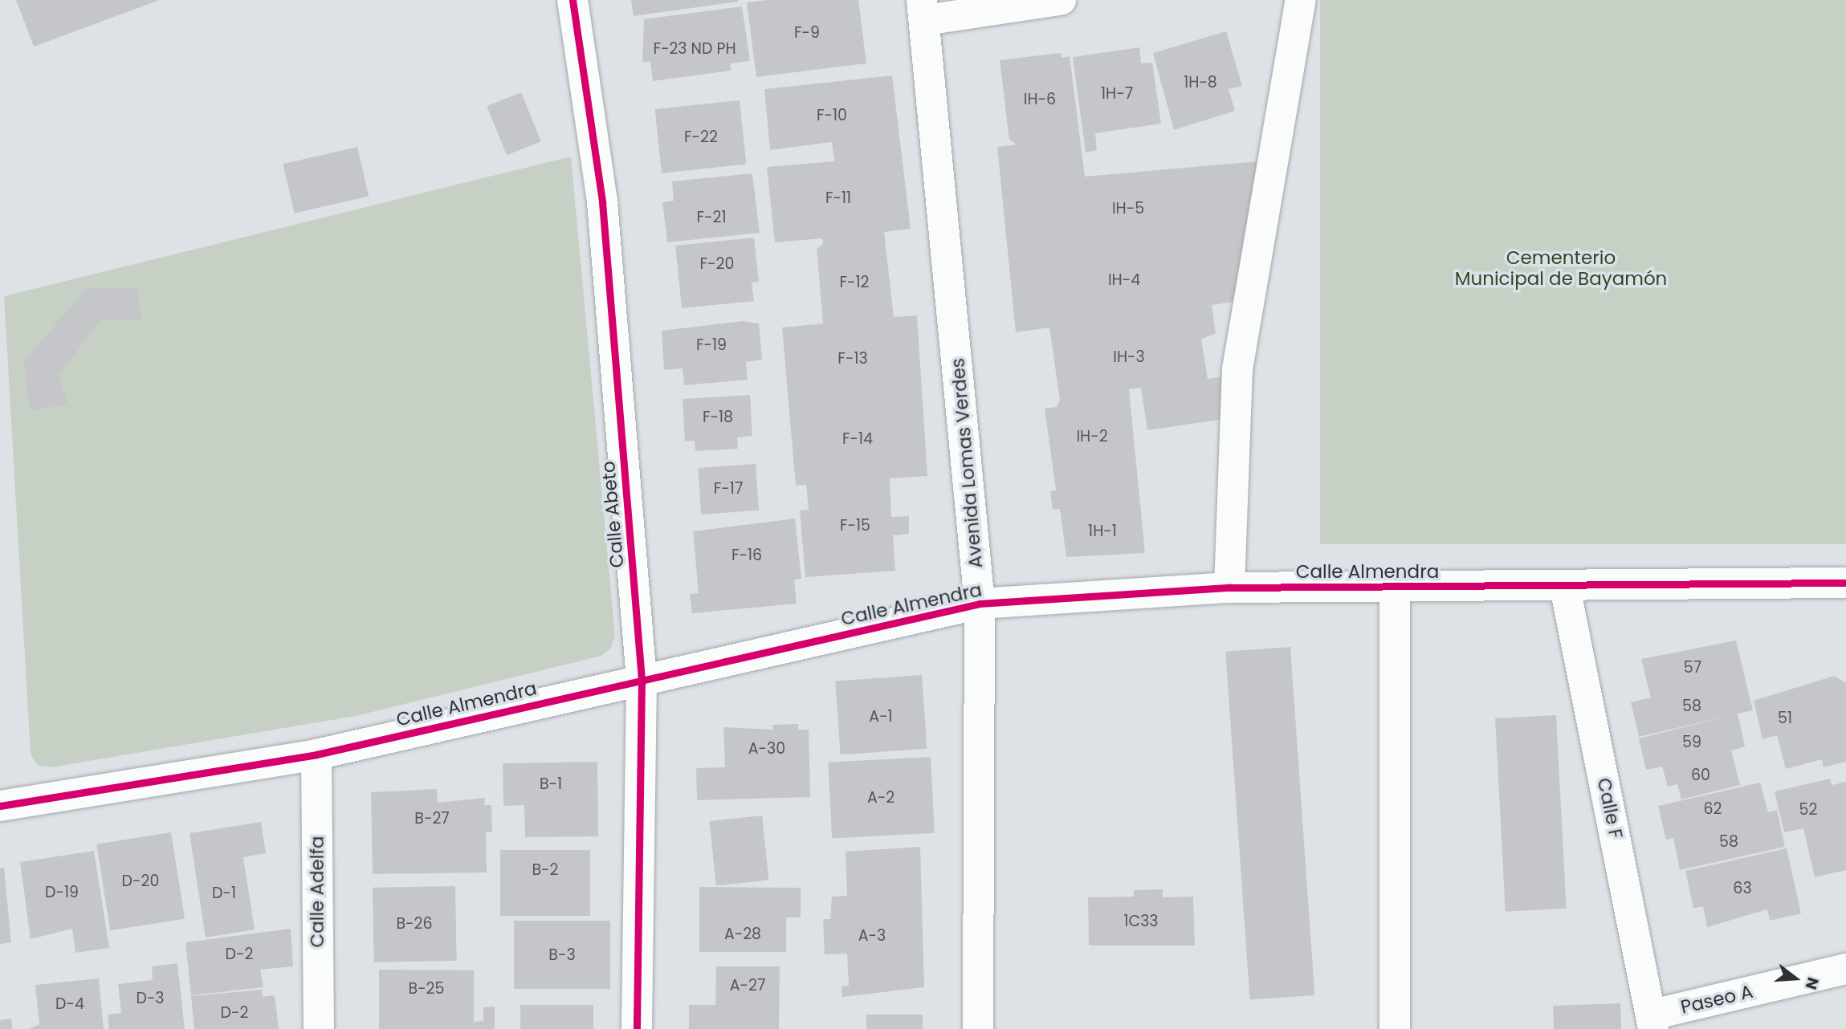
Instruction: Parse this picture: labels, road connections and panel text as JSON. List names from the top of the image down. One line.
{"streets":{"street":["Avenida Lomas Verdes","Calle Abeto","Calle Almendra","Calle F","Calle Adelfa","Paseo A"]},"crossings":[["Avenida Lomas Verdes","Calle Almendra"],["Calle Abeto","Calle Almendra"],["Calle Almendra","Calle F"],["Calle Almendra","Calle Adelfa"],["Calle F","Paseo A"]],"parks":["Cementerio Municipal de Bayamón"],"house_numbers":["F-9","F-23 ND PH","1H-8","1H-7","IH-6","F-10","F-22","F-11","IH-5","F-21","F-20","IH-4","F-12","F-19","IH-3","F-13","F-18","IH-2","F-14","F-17","F-15","1H-1","F-16","57","58","A-1","51","59","A-30","60","B-1","A-2","62","52","B-27","58","B-2","D-20","63","D-19","D-1","1C33","B-26","A-28","A-3","D-2","B-3","A-27","B-25","D-3","D-4","D-2"],"north":"right"}
